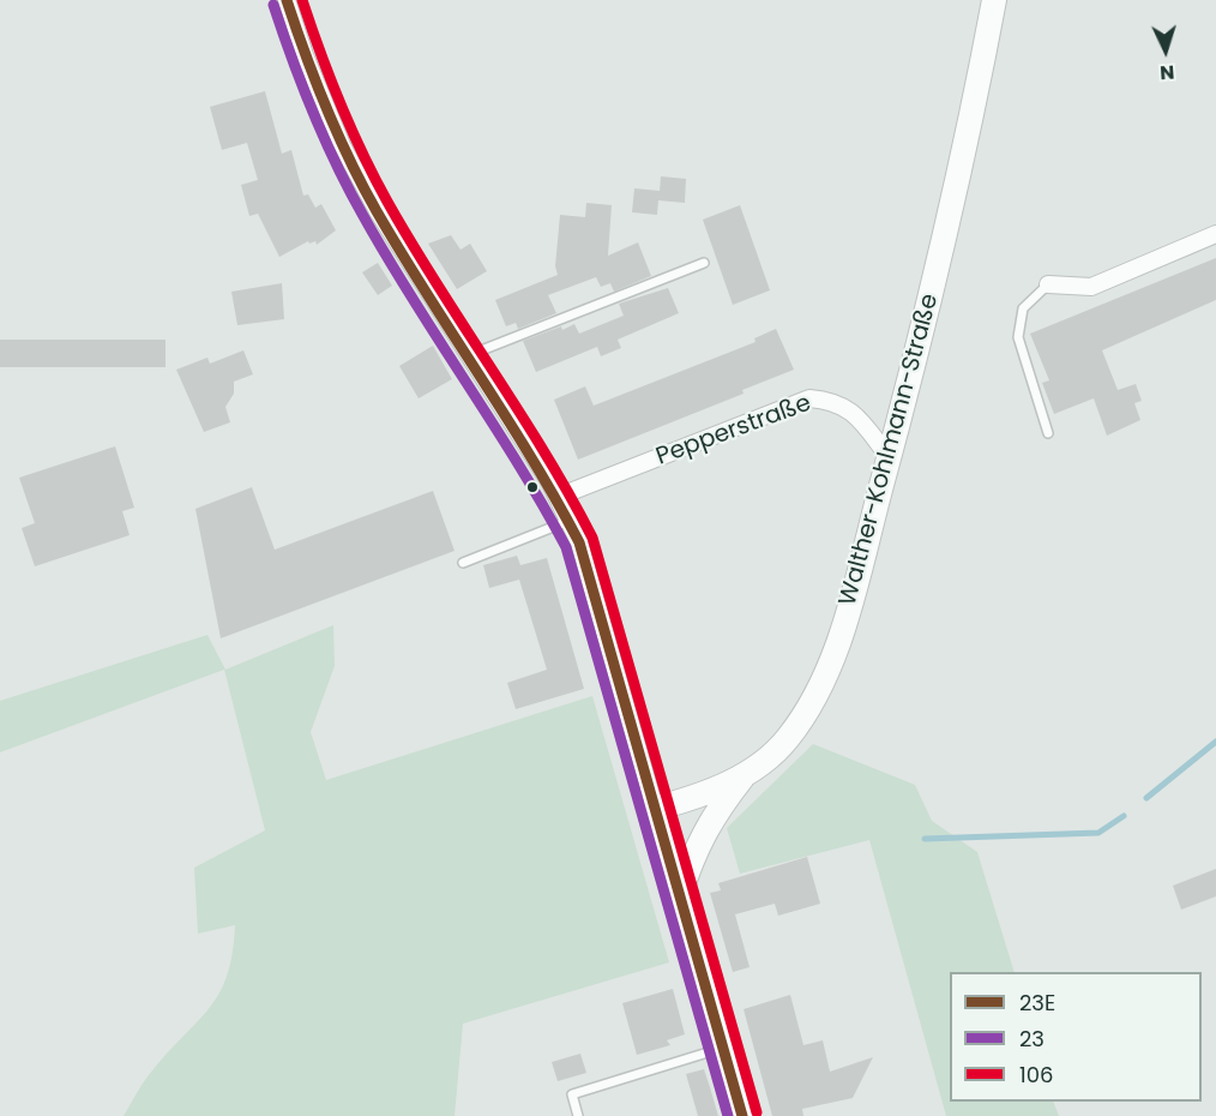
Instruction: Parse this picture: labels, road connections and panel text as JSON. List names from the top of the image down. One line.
{"streets":{"main road":["Walther-Kohlmann-Straße"],"street":["Pepperstraße"]},"crossings":[["Pepperstraße","Walther-Kohlmann-Straße"]],"lines":["transit line 23E","transit line 106","transit line 23"],"legend":["23E","23","106"],"north":"bottom"}
